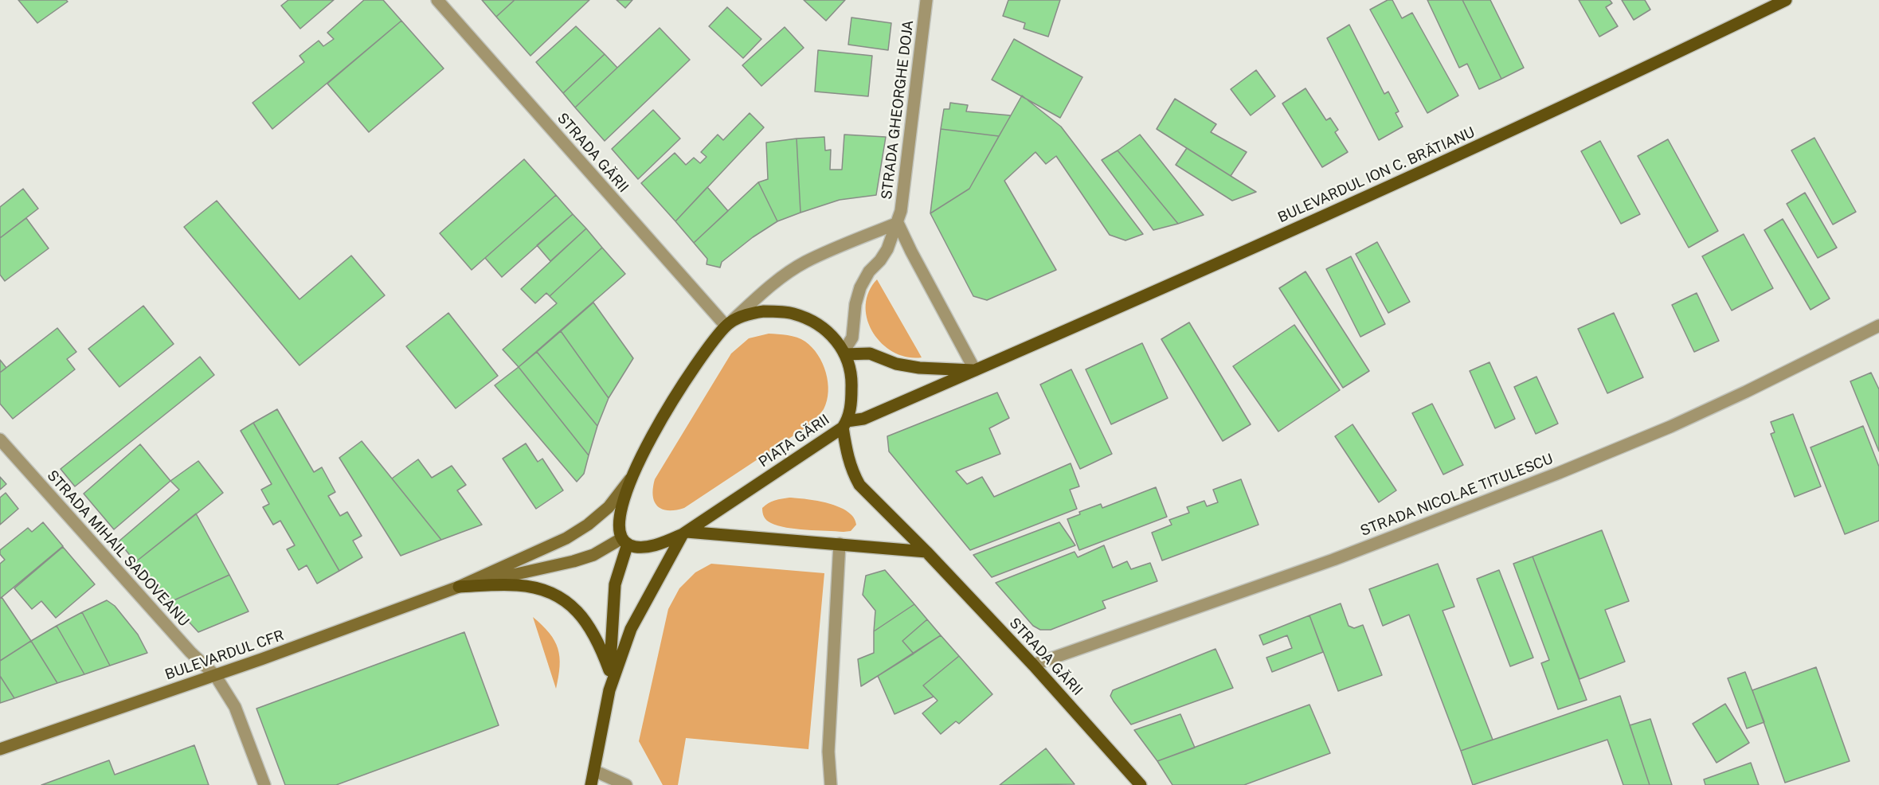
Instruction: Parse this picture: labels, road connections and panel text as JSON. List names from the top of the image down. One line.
{"streets":{"main road":["STRADA GĂRII","BULEVARDUL ION C. BRĂTIANU","PIAȚA GĂRII","BULEVARDUL CFR"],"street":["STRADA GHEORGHE DOJA","STRADA NICOLAE TITULESCU","STRADA MIHAIL SADOVEANU"]},"crossings":[["STRADA GHEORGHE DOJA","BULEVARDUL ION C. BRĂTIANU"],["STRADA GHEORGHE DOJA","PIAȚA GĂRII"],["STRADA GĂRII","BULEVARDUL ION C. BRĂTIANU"],["STRADA GĂRII","PIAȚA GĂRII"],["STRADA GĂRII","STRADA NICOLAE TITULESCU"],["BULEVARDUL ION C. BRĂTIANU","PIAȚA GĂRII"],["PIAȚA GĂRII","BULEVARDUL CFR"],["STRADA MIHAIL SADOVEANU","BULEVARDUL CFR"]]}
